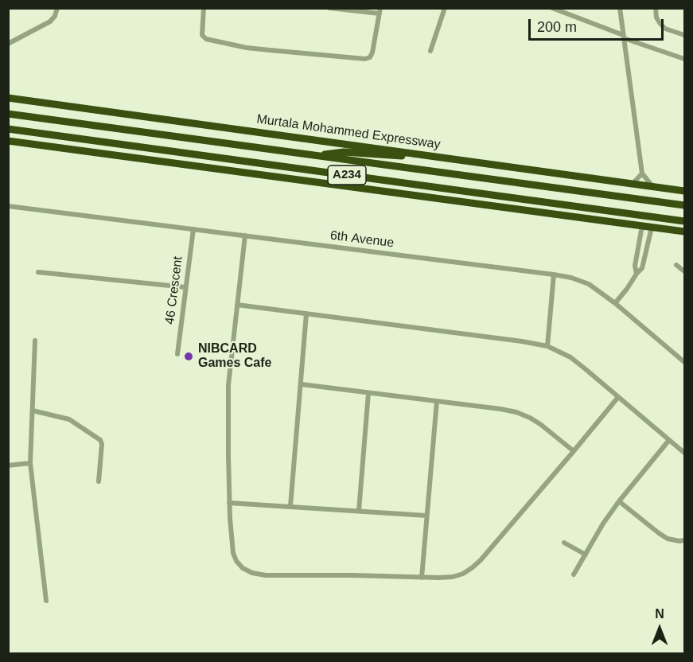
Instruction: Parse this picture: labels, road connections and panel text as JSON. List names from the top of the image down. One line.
{"streets":{"highway":["Murtala Mohammed Expressway","A234"],"street":["6th Avenue","46 Crescent"]},"crossings":[["6th Avenue","46 Crescent"]],"places":["NIBCARD Games Cafe"],"scale_bar":"200 m","north":"top"}
